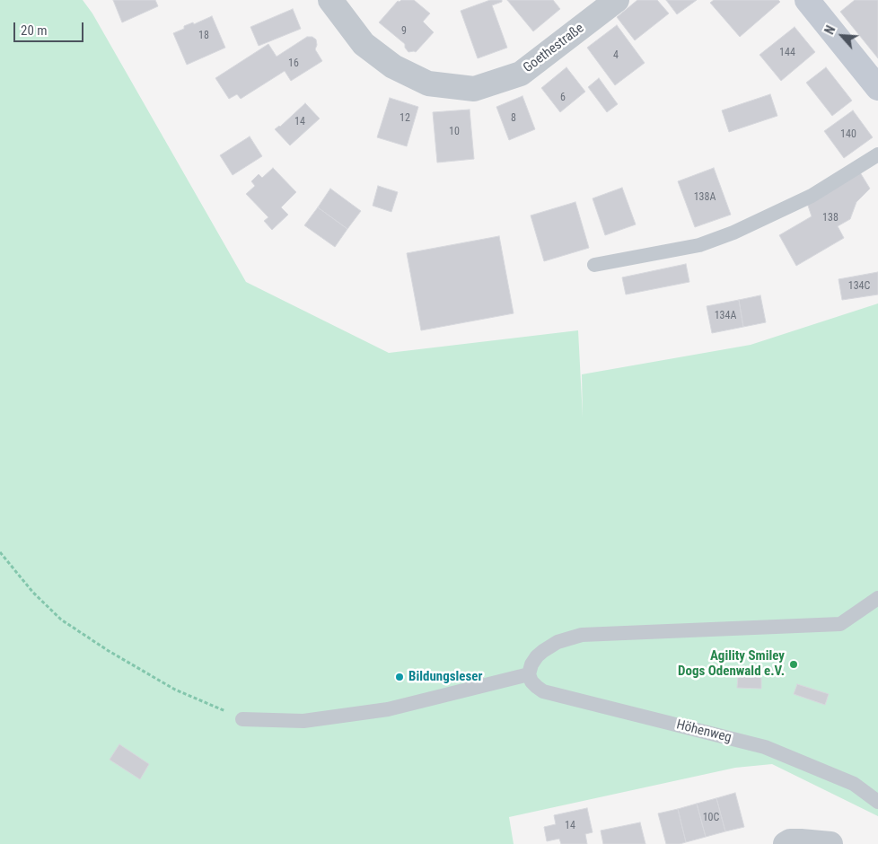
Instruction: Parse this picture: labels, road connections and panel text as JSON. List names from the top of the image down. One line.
{"streets":{"street":["Goethestraße"],"lane":["Höhenweg"]},"places":["Agility Smiley Dogs Odenwald e.V.","Bildungsleser"],"house_numbers":["9","18","144","4","16","6","12","8","14","10","140","138A","138","134C","134A","10C","14"],"scale_bar":"20 m","north":"top left"}
